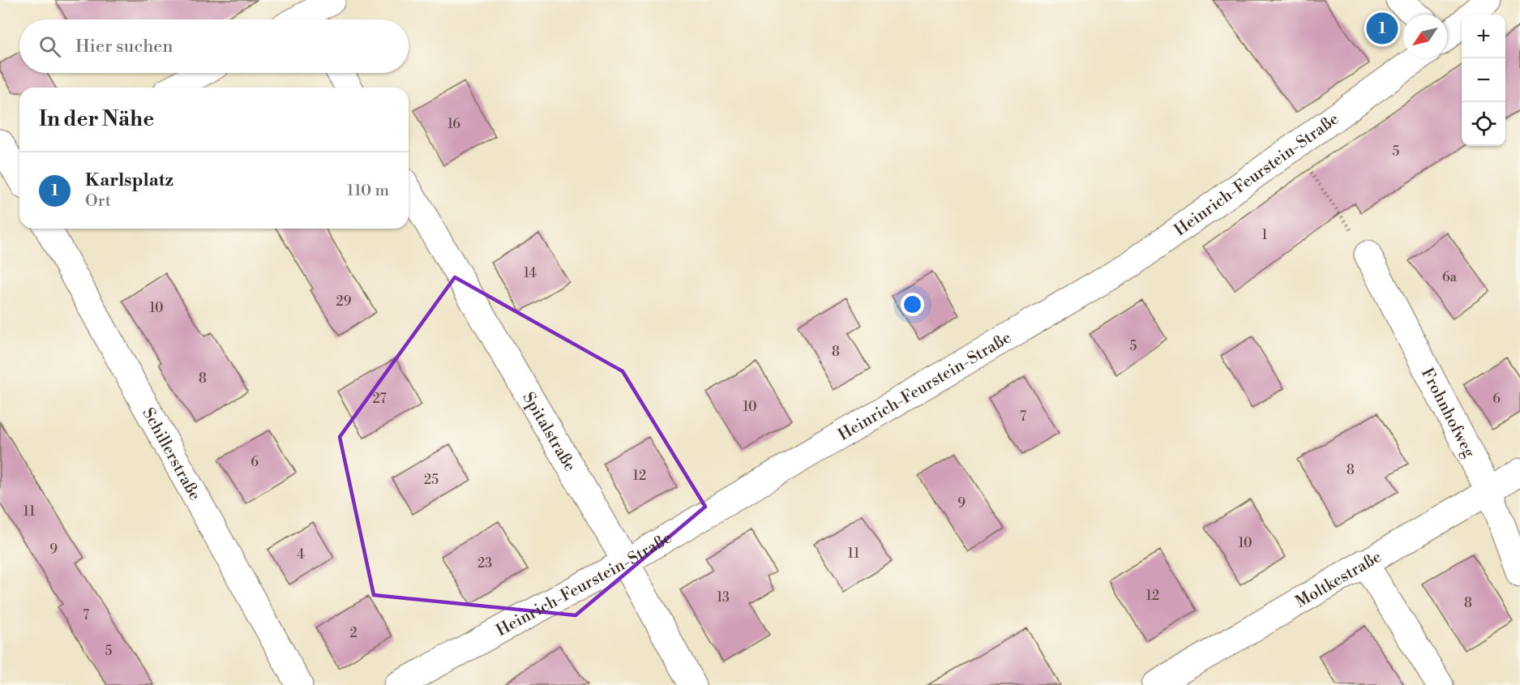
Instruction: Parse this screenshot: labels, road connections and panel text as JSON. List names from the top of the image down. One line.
{"streets":{"street":["Heinrich-Feurstein-Straße","Frohnhofweg","Spitalstraße","Schillerstraße","Moltkestraße"]},"crossings":[["Heinrich-Feurstein-Straße","Spitalstraße"],["Frohnhofweg","Moltkestraße"]],"house_numbers":["16","5","1","14","6a","29","10","5","8","8","27","6","10","7","6","8","12","25","9","11","10","9","11","4","23","12","13","8","7","2","5"],"north":"bottom left","page":{"pins":"1","map_buttons":["+","−"],"search":"Hier suchen","heading":"In der Nähe","list":[{"mark":"1","name":"Karlsplatz","note":"Ort","value":"110 m"}]}}
